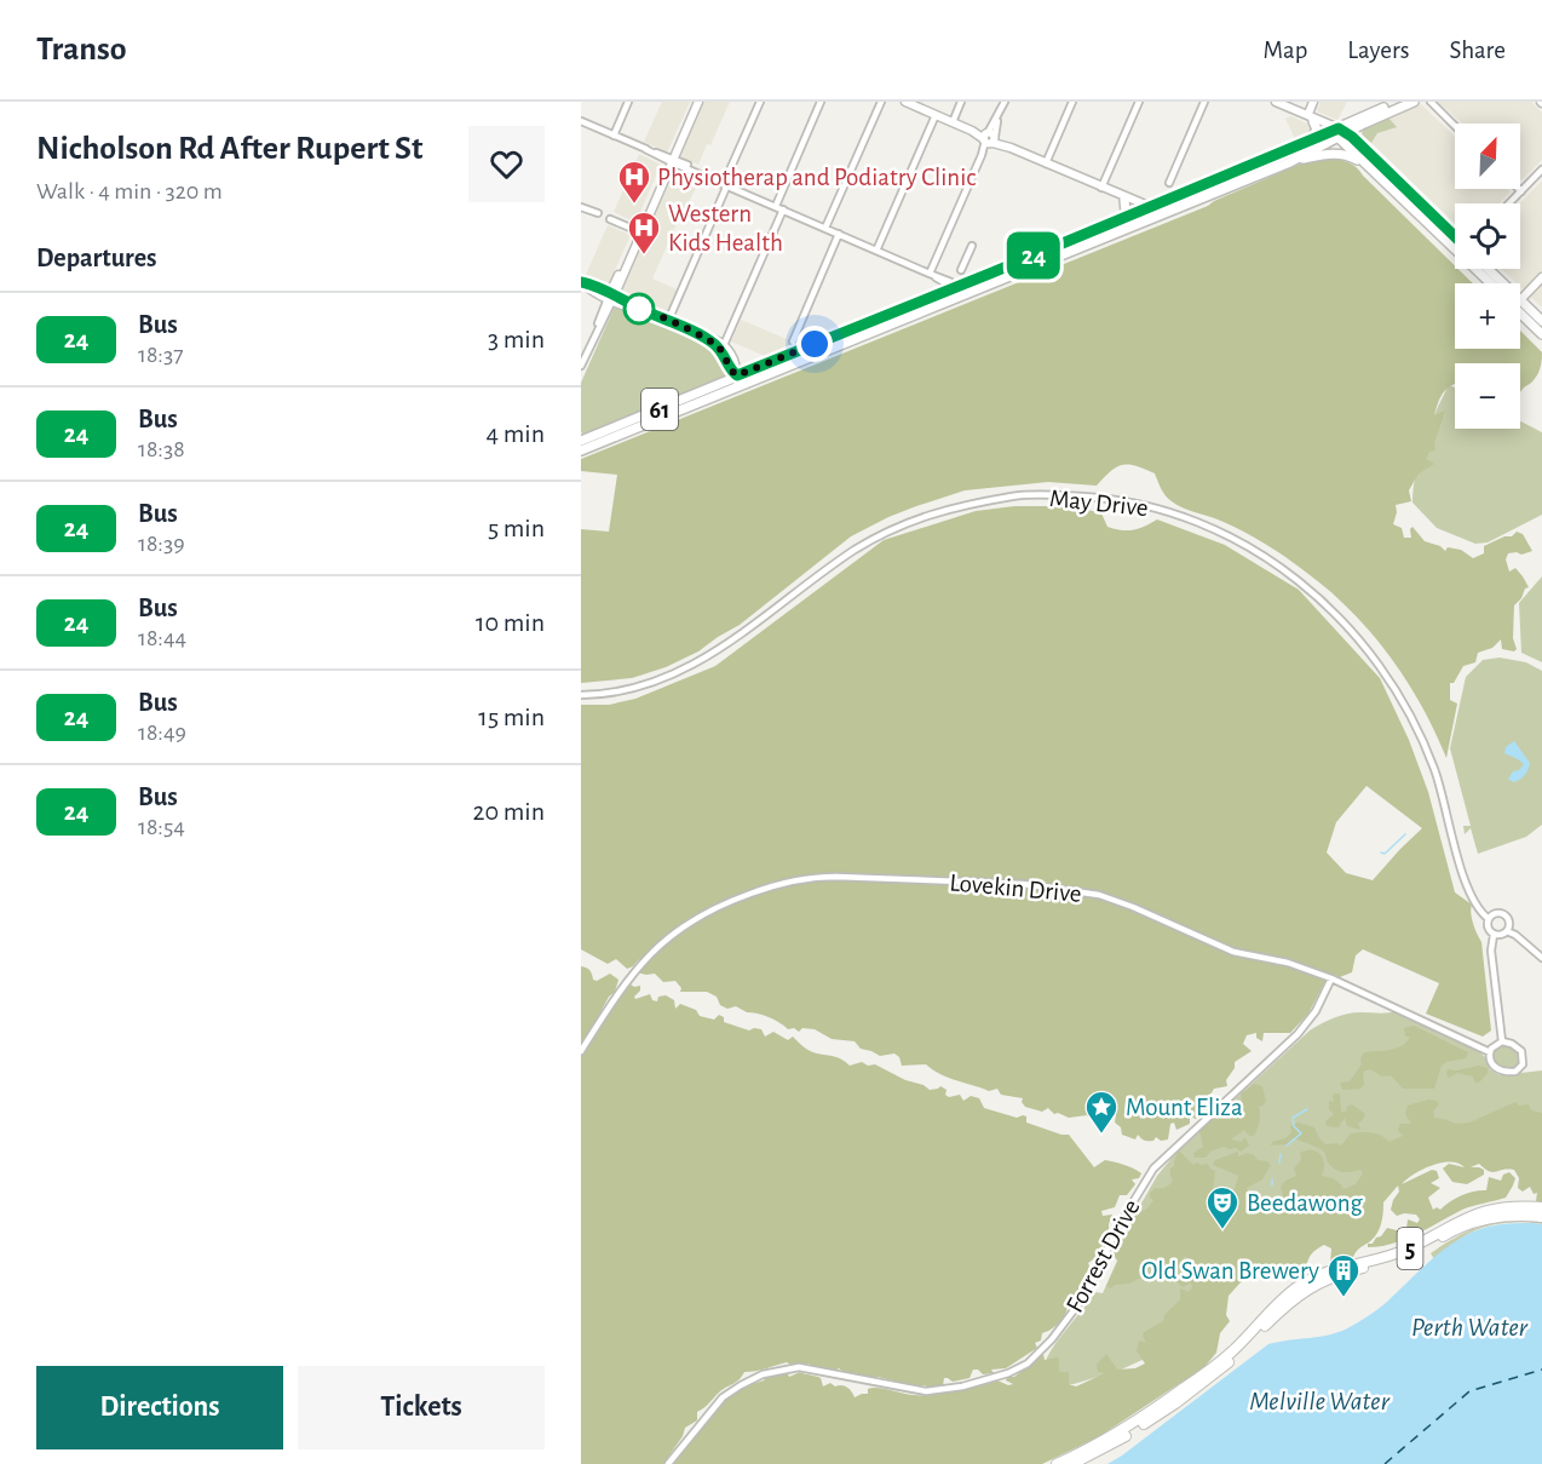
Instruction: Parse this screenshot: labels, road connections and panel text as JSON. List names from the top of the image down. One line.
{"streets":{"highway":["5"],"main road":["61"],"street":["May Drive","Lovekin Drive","Forrest Drive"]},"crossings":[["Lovekin Drive","Forrest Drive"]],"water":["Perth Water","Melville Water"],"places":{"hospital":["Physiotherap and Podiatry Clinic","Western Kids Health"],"place":["Mount Eliza"],"theatre":["Beedawong"],"building":["Old Swan Brewery"]},"lines":["bus line 24"],"north":"top right","page":{"header":"Transo","nav":["Map","Layers","Share"],"heading":[["Nicholson Rd After Rupert St","Walk · 4 min · 320 m"],"Departures"],"on_map":"24","map_buttons":["+","−"],"list":[{"mark":"24","name":"Bus","note":"18:37","value":"3 min"},{"mark":"24","name":"Bus","note":"18:38","value":"4 min"},{"mark":"24","name":"Bus","note":"18:39","value":"5 min"},{"mark":"24","name":"Bus","note":"18:44","value":"10 min"},{"mark":"24","name":"Bus","note":"18:49","value":"15 min"},{"mark":"24","name":"Bus","note":"18:54","value":"20 min"}],"buttons":["Directions","Tickets"]}}
